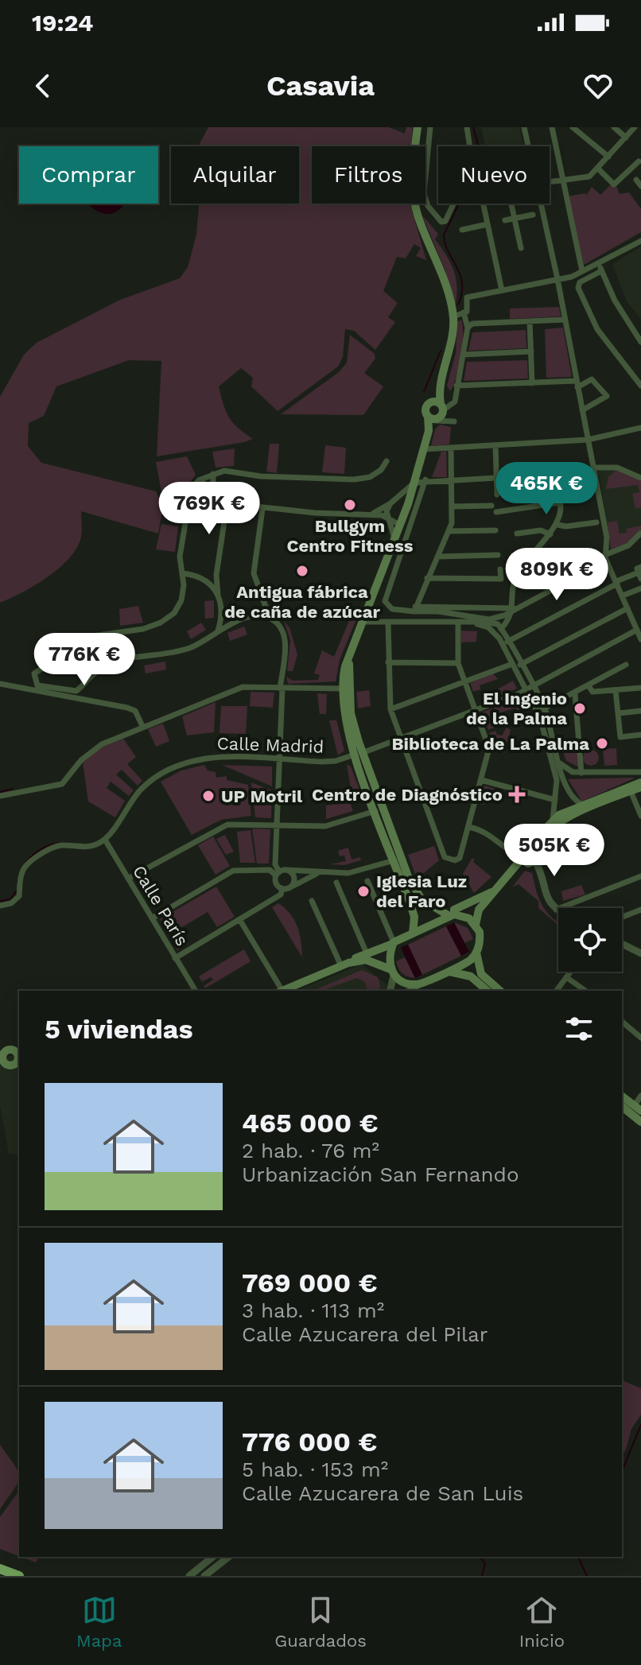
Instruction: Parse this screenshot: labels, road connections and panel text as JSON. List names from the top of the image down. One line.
{"streets":{"street":["Calle Madrid","Calle París"]},"crossings":[["Calle Madrid","Calle París"]],"places":{"other":["Bullgym Centro Fitness","Antigua fábrica de caña de azúcar","El Ingenio de la Palma","Biblioteca de La Palma","UP Motril","Iglesia Luz del Faro"],"health":["Centro de Diagnóstico"]},"page":{"status":"19:24","header":"Casavia","chip":["Comprar","Alquilar","Filtros","Nuevo"],"price":["465K €","769K €","809K €","776K €","505K €"],"heading":"5 viviendas","list":[{"name":"465 000 €","note":"2 hab. · 76 m² · Urbanización San Fernando"},{"name":"769 000 €","note":"3 hab. · 113 m² · Calle Azucarera del Pilar"},{"name":"776 000 €","note":"5 hab. · 153 m² · Calle Azucarera de San Luis"}],"tabs":["Mapa","Guardados","Inicio"]}}
